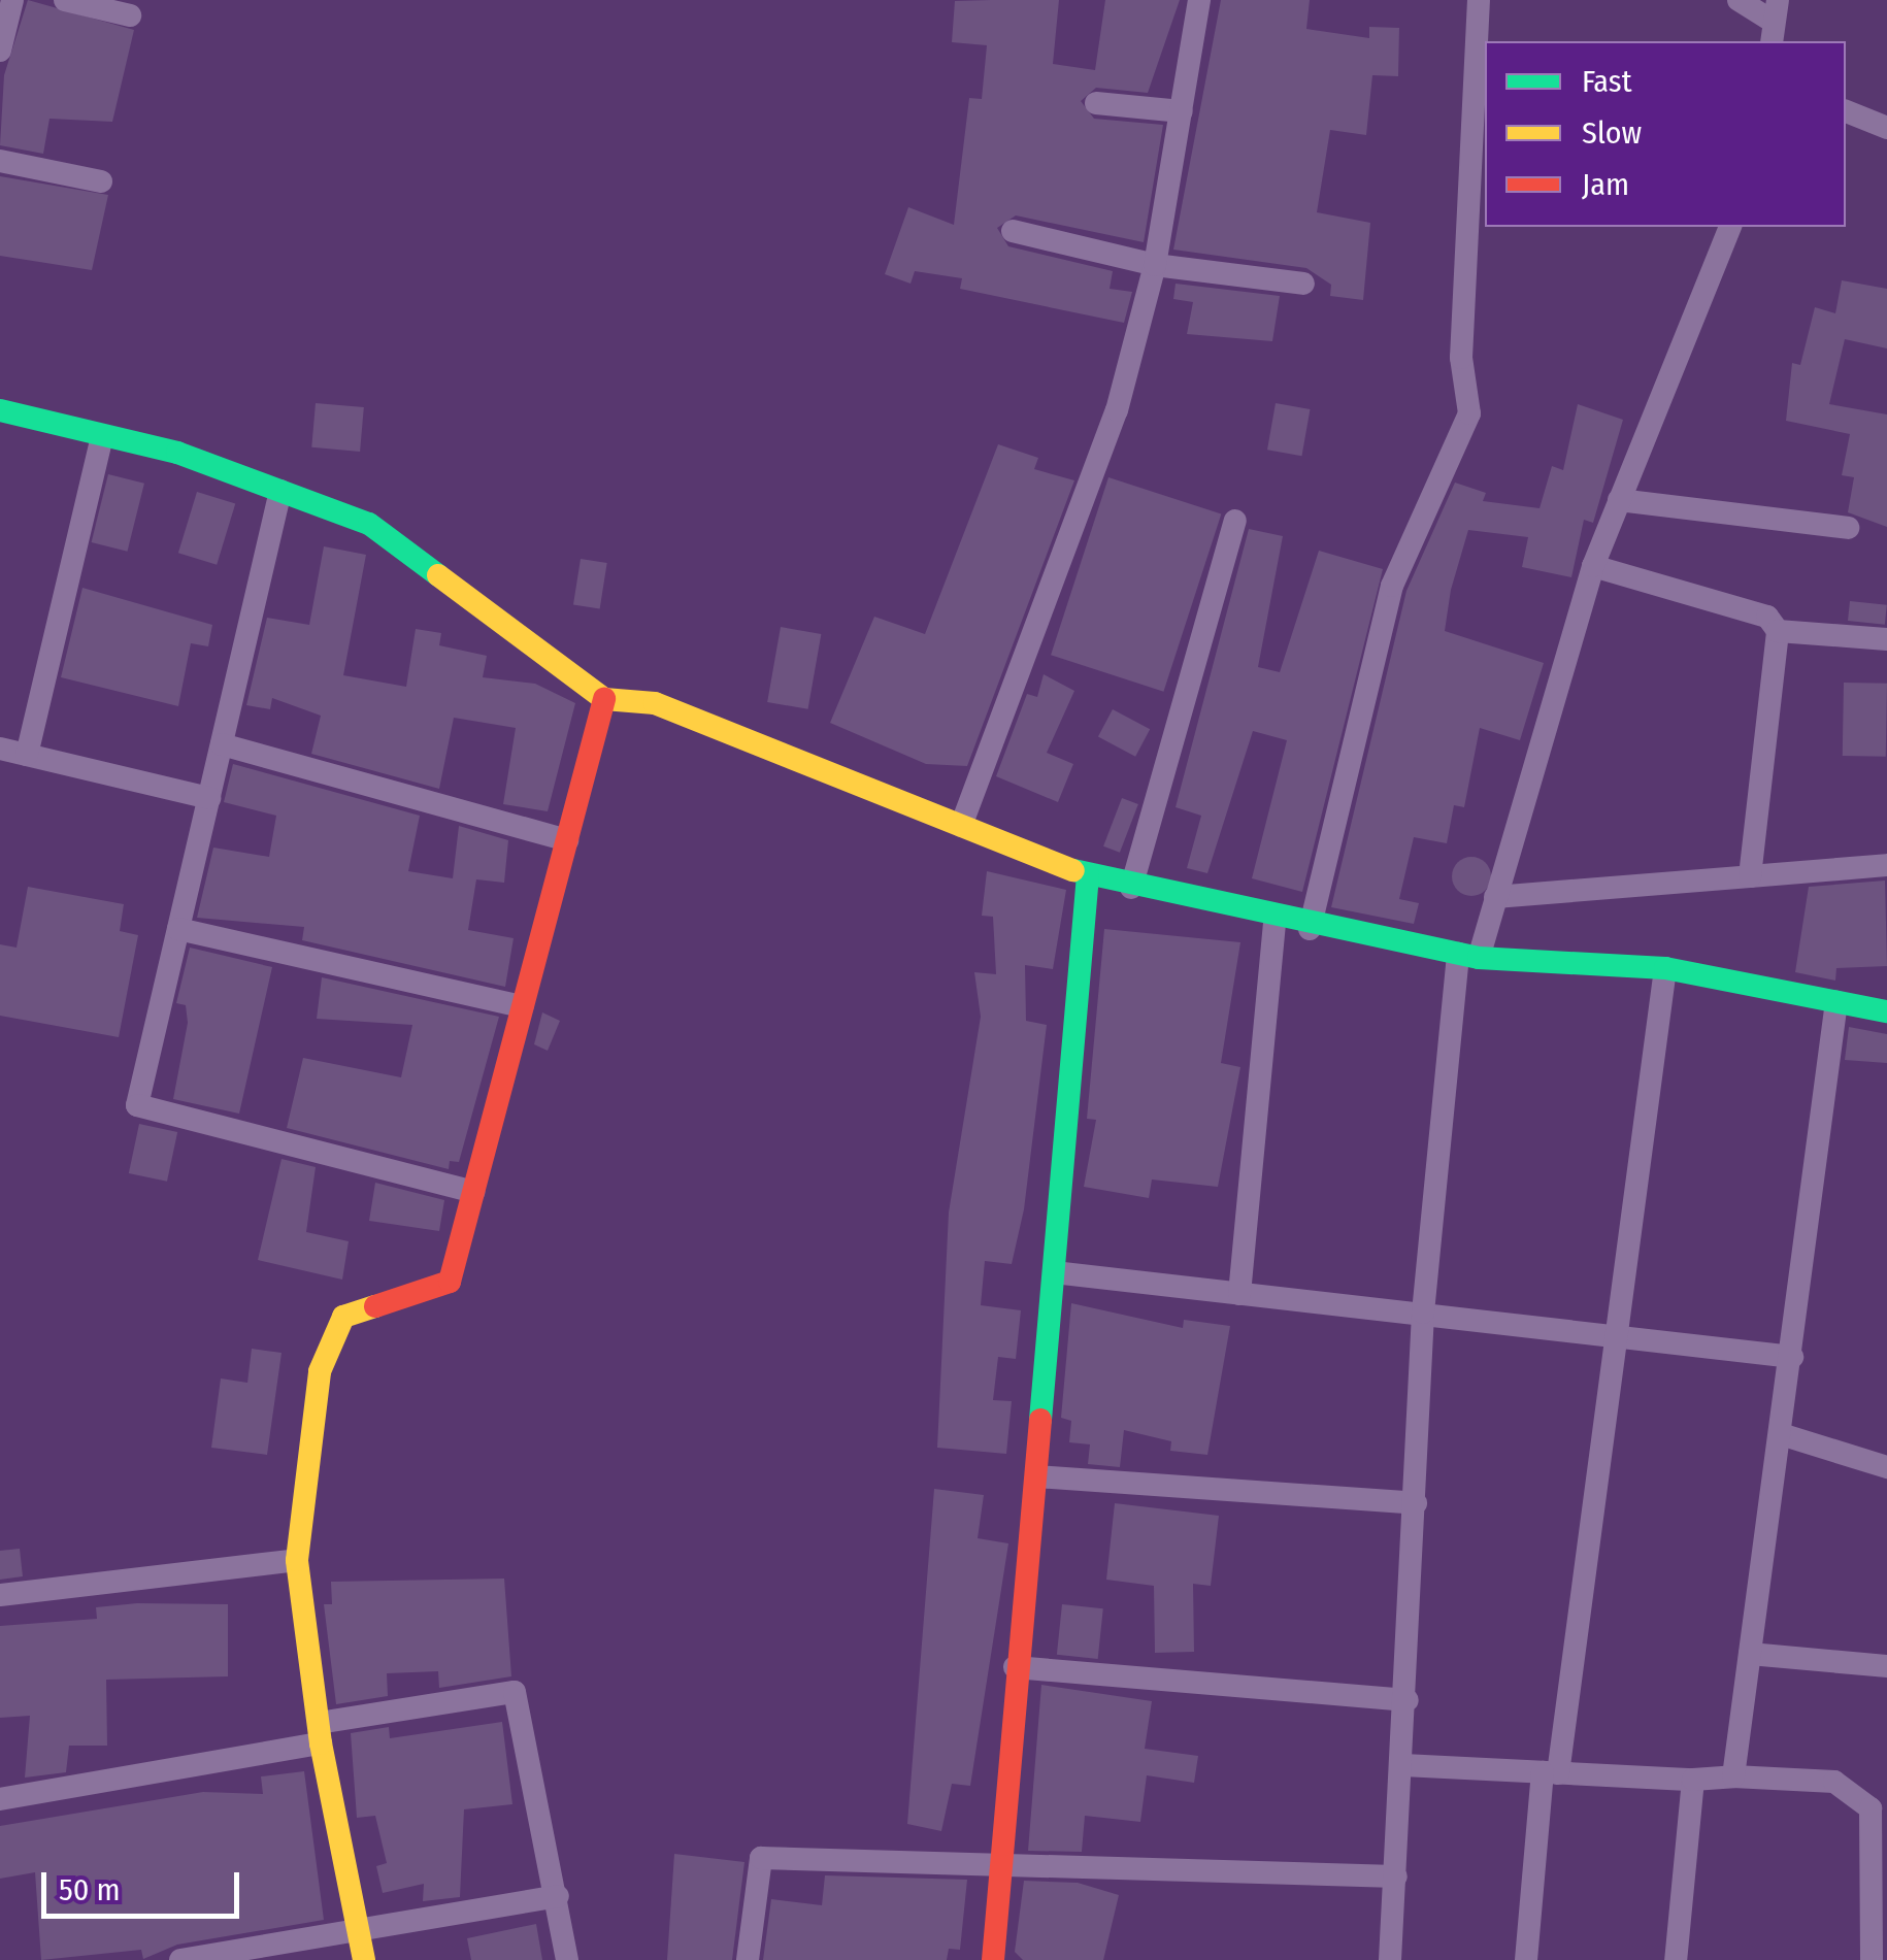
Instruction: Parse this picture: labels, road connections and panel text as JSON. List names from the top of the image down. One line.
{"legend":["Fast","Slow","Jam"],"scale_bar":"50 m"}
